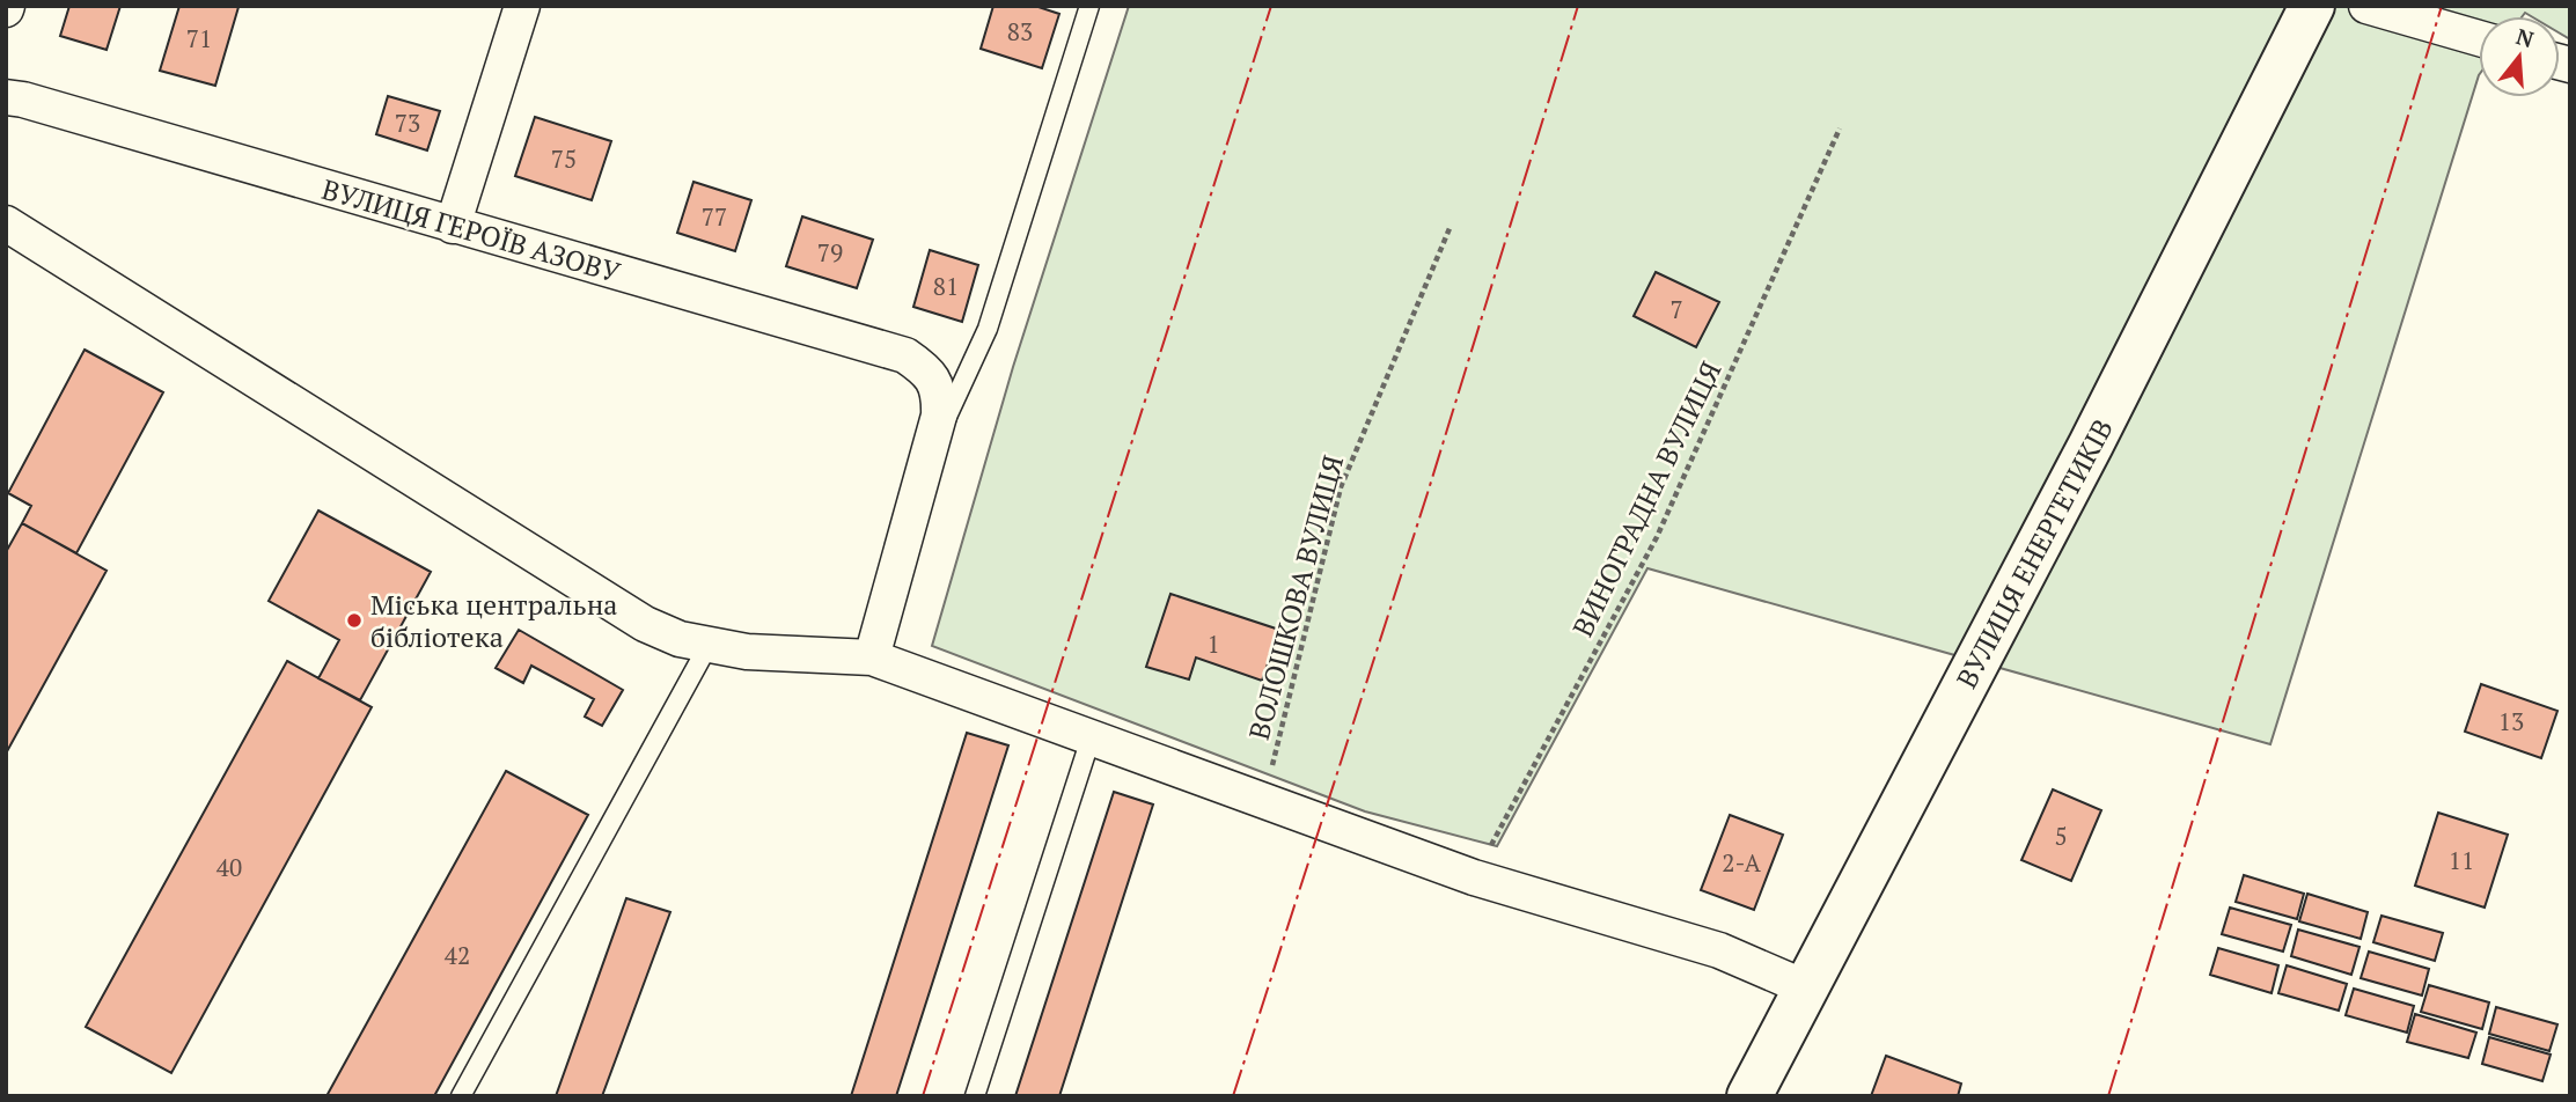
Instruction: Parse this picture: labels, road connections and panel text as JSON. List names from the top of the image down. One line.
{"streets":{"street":["ВУЛИЦЯ ГЕРОЇВ АЗОВУ","ВУЛИЦЯ ЕНЕРГЕТИКІВ"],"path":["ВИНОГРАДНА ВУЛИЦЯ","ВОЛОШКОВА ВУЛИЦЯ"]},"places":["Міська центральна бібліотека"],"house_numbers":["83","71","73","75","77","79","81","7","1","13","5","11","2-А","40","42"],"north":"top"}
